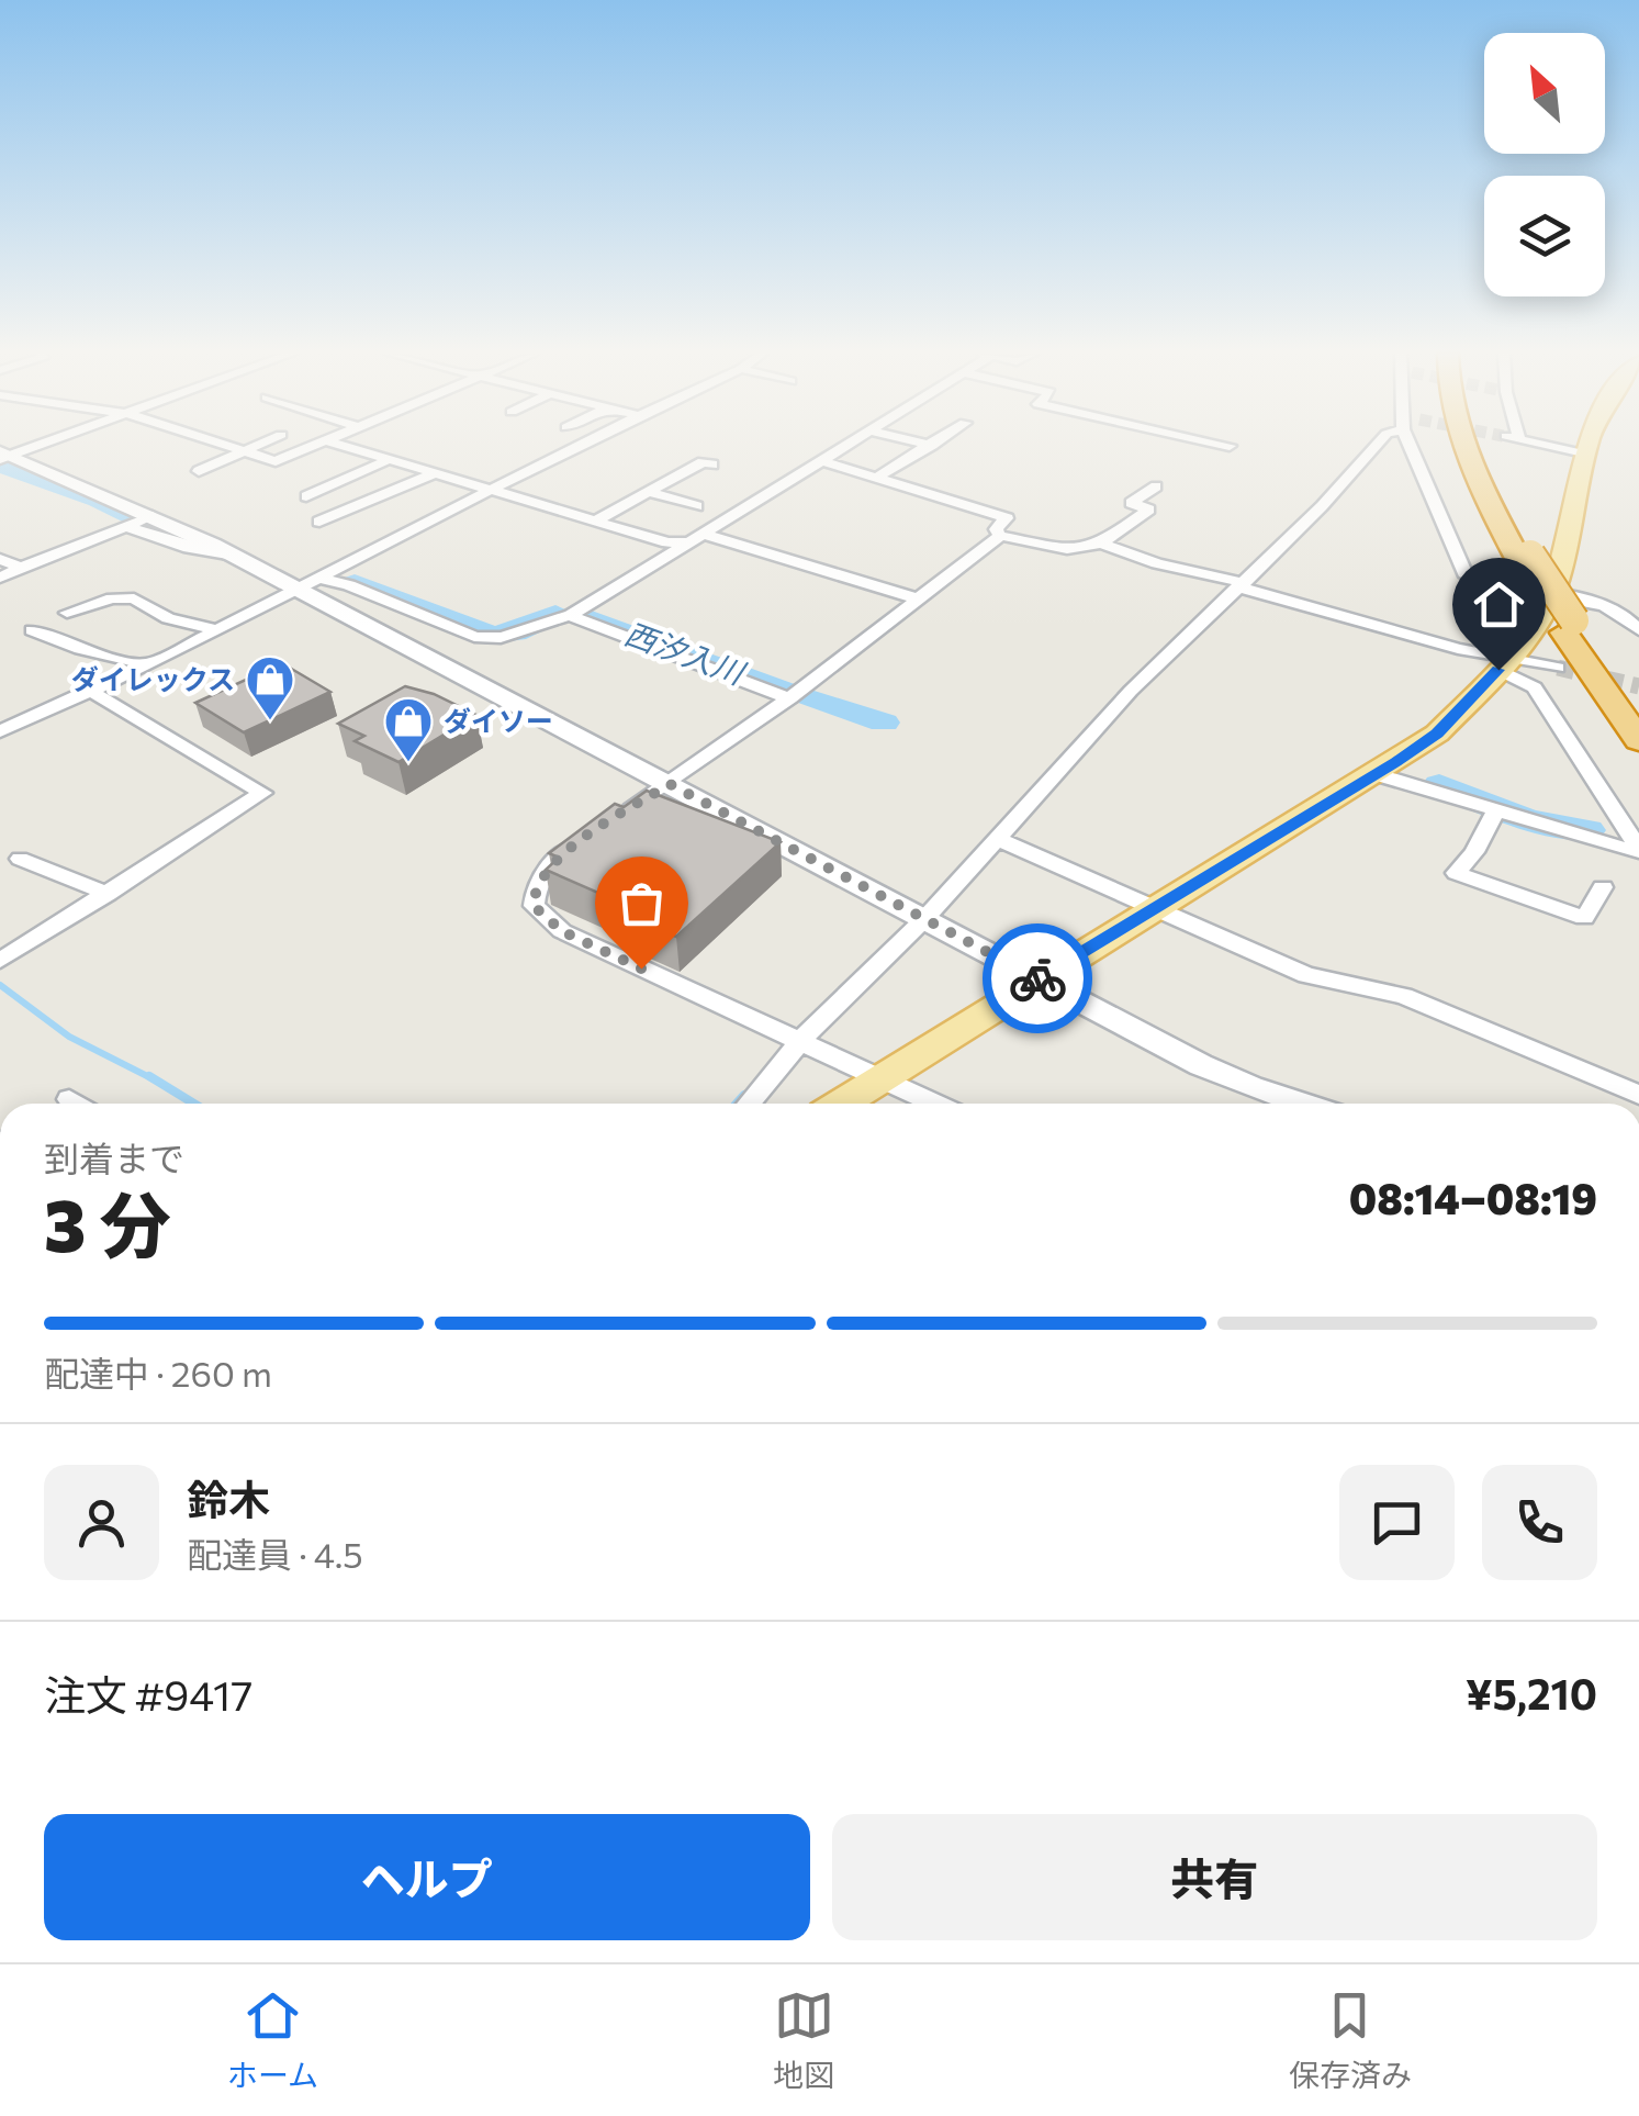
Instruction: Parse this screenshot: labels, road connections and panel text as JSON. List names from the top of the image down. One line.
{"water":["西汐入川"],"places":{"shop":["ダイレックス","ダイソー"]},"north":"top left","page":{"heading":["3 分","到着まで","08:14–08:19"],"panel":["鈴木","配達員 · 4.5","注文 #9417","¥5,210"],"bar":"配達中 · 260 m","buttons":["ヘルプ","共有"],"tabs":["ホーム","地図","保存済み"]}}
